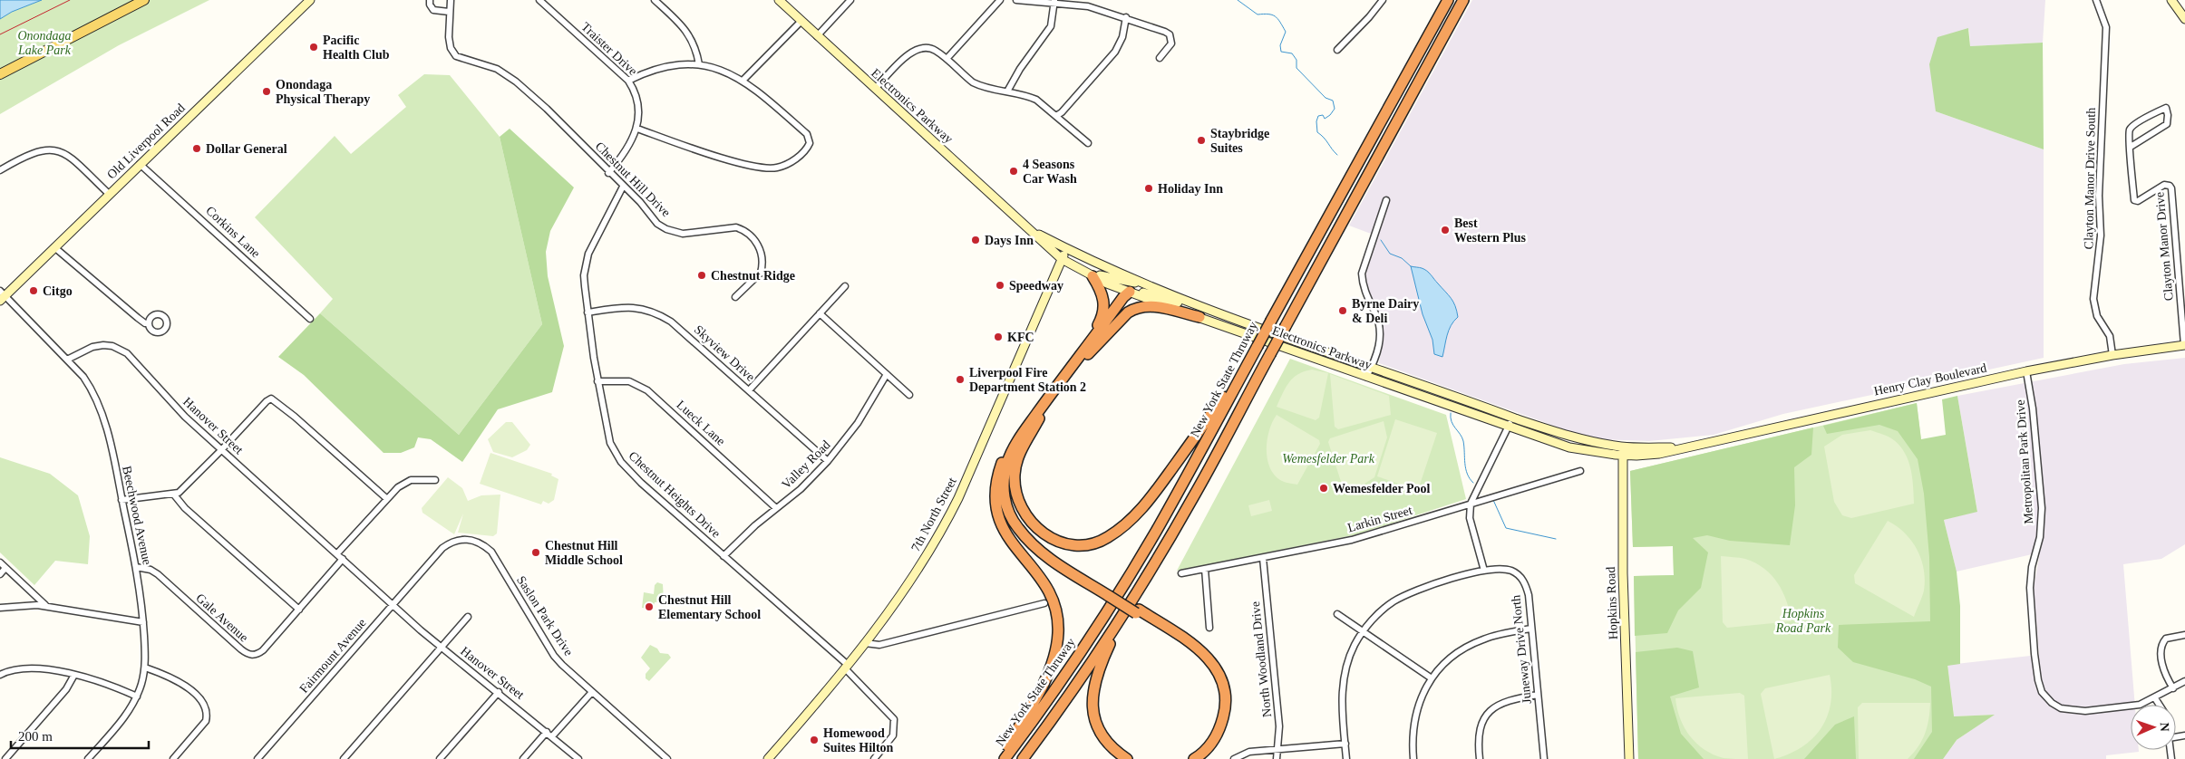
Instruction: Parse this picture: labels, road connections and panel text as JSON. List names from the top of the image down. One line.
{"streets":{"highway":["New York State Thruway"],"main road":["Electronics Parkway","Old Liverpool Road","Henry Clay Boulevard","7th North Street","Hopkins Road"],"street":["Traister Drive","Clayton Manor Drive South","Chestnut Hill Drive","Corkins Lane","Clayton Manor Drive","Skyview Drive","Lueck Lane","Hanover Street","Metropolitan Park Drive","Valley Road","Chestnut Heights Drive","Beechwood Avenue","Larkin Street","Saslon Park Drive","Gale Avenue","Juneway Drive North","Fairmount Avenue","North Woodland Drive"]},"crossings":[["Electronics Parkway","Henry Clay Boulevard"],["Electronics Parkway","7th North Street"],["Electronics Parkway","Hopkins Road"],["Old Liverpool Road","Corkins Lane"],["Old Liverpool Road","Beechwood Avenue"],["Clayton Manor Drive South","Henry Clay Boulevard"],["Chestnut Hill Drive","Chestnut Heights Drive"],["Clayton Manor Drive","Henry Clay Boulevard"],["Skyview Drive","Valley Road"],["Skyview Drive","Chestnut Heights Drive"],["Henry Clay Boulevard","Metropolitan Park Drive"],["Henry Clay Boulevard","Hopkins Road"],["Lueck Lane","Valley Road"],["Lueck Lane","Chestnut Heights Drive"],["Hanover Street","Beechwood Avenue"],["Hanover Street","Gale Avenue"],["Hanover Street","Fairmount Avenue"],["Valley Road","Chestnut Heights Drive"],["Chestnut Heights Drive","7th North Street"],["Beechwood Avenue","Gale Avenue"],["Larkin Street","North Woodland Drive"],["Saslon Park Drive","Fairmount Avenue"]],"parks":["Onondaga Lake Park","Wemesfelder Park","Hopkins Road Park"],"places":["Pacific Health Club","Onondaga Physical Therapy","Staybridge Suites","Dollar General","4 Seasons Car Wash","Holiday Inn","Best Western Plus","Days Inn","Chestnut Ridge","Speedway","Citgo","Byrne Dairy & Deli","KFC","Liverpool Fire Department Station 2","Wemesfelder Pool","Chestnut Hill Middle School","Chestnut Hill Elementary School","Homewood Suites Hilton"],"scale_bar":"200 m","north":"right"}
